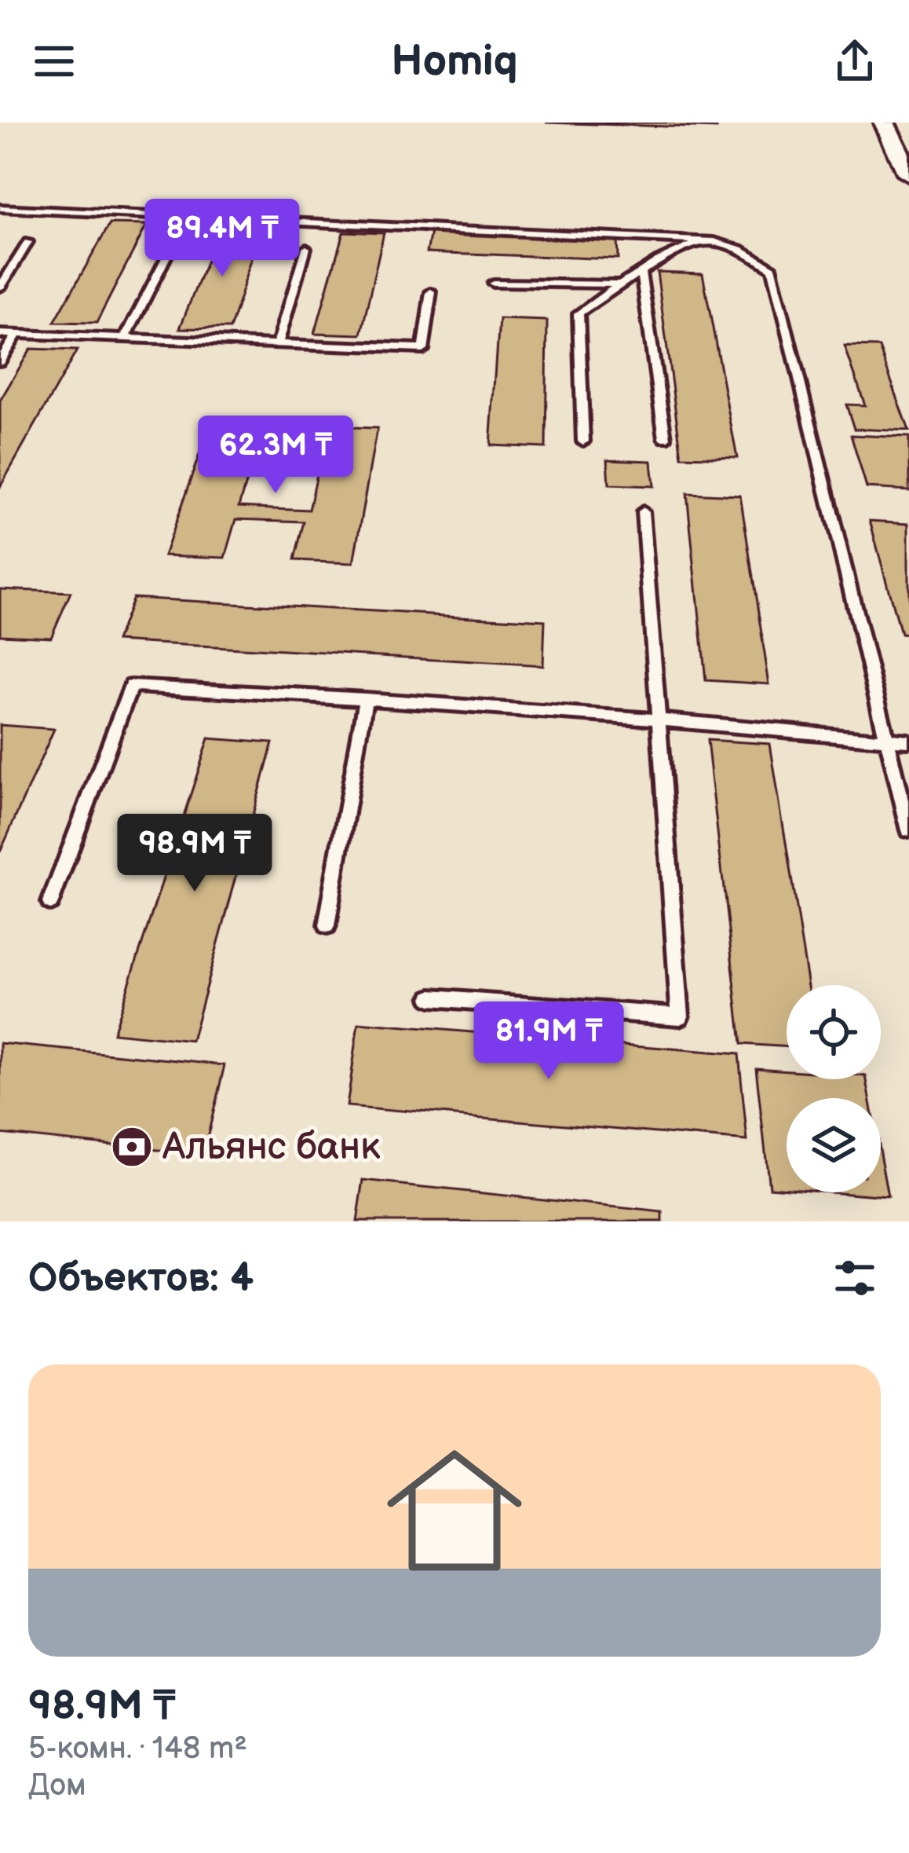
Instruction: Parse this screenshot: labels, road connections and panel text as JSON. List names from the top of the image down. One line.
{"places":{"bank":["Альянс банк"]},"page":{"header":"Homiq","price":["89.4M ₸","62.3M ₸","98.9M ₸","81.9M ₸"],"heading":"Объектов: 4","list":[{"name":"98.9M ₸","note":"5-комн. · 148 m² · Дом"}]}}
